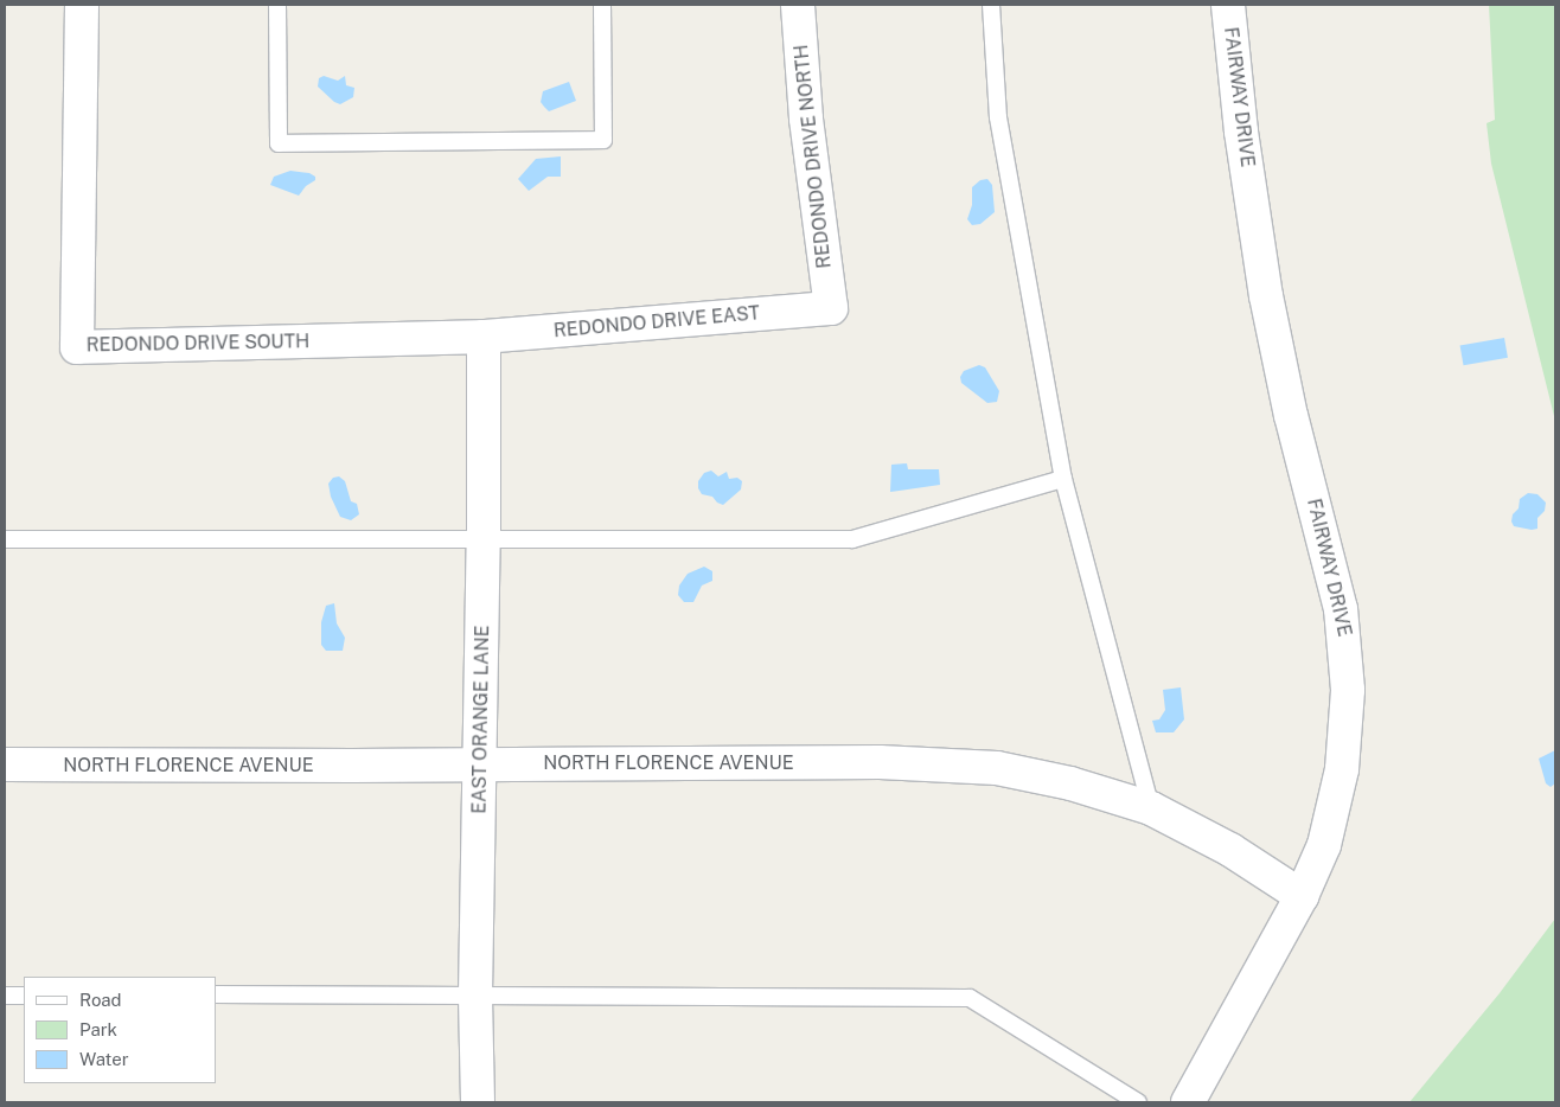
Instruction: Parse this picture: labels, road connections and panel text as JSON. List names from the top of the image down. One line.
{"streets":{"street":["FAIRWAY DRIVE","REDONDO DRIVE NORTH","REDONDO DRIVE EAST","REDONDO DRIVE SOUTH","EAST ORANGE LANE","NORTH FLORENCE AVENUE"]},"crossings":[["FAIRWAY DRIVE","NORTH FLORENCE AVENUE"],["REDONDO DRIVE NORTH","REDONDO DRIVE EAST"],["REDONDO DRIVE EAST","REDONDO DRIVE SOUTH"],["REDONDO DRIVE EAST","EAST ORANGE LANE"],["REDONDO DRIVE SOUTH","EAST ORANGE LANE"],["EAST ORANGE LANE","NORTH FLORENCE AVENUE"]],"legend":["Road","Park","Water"]}
